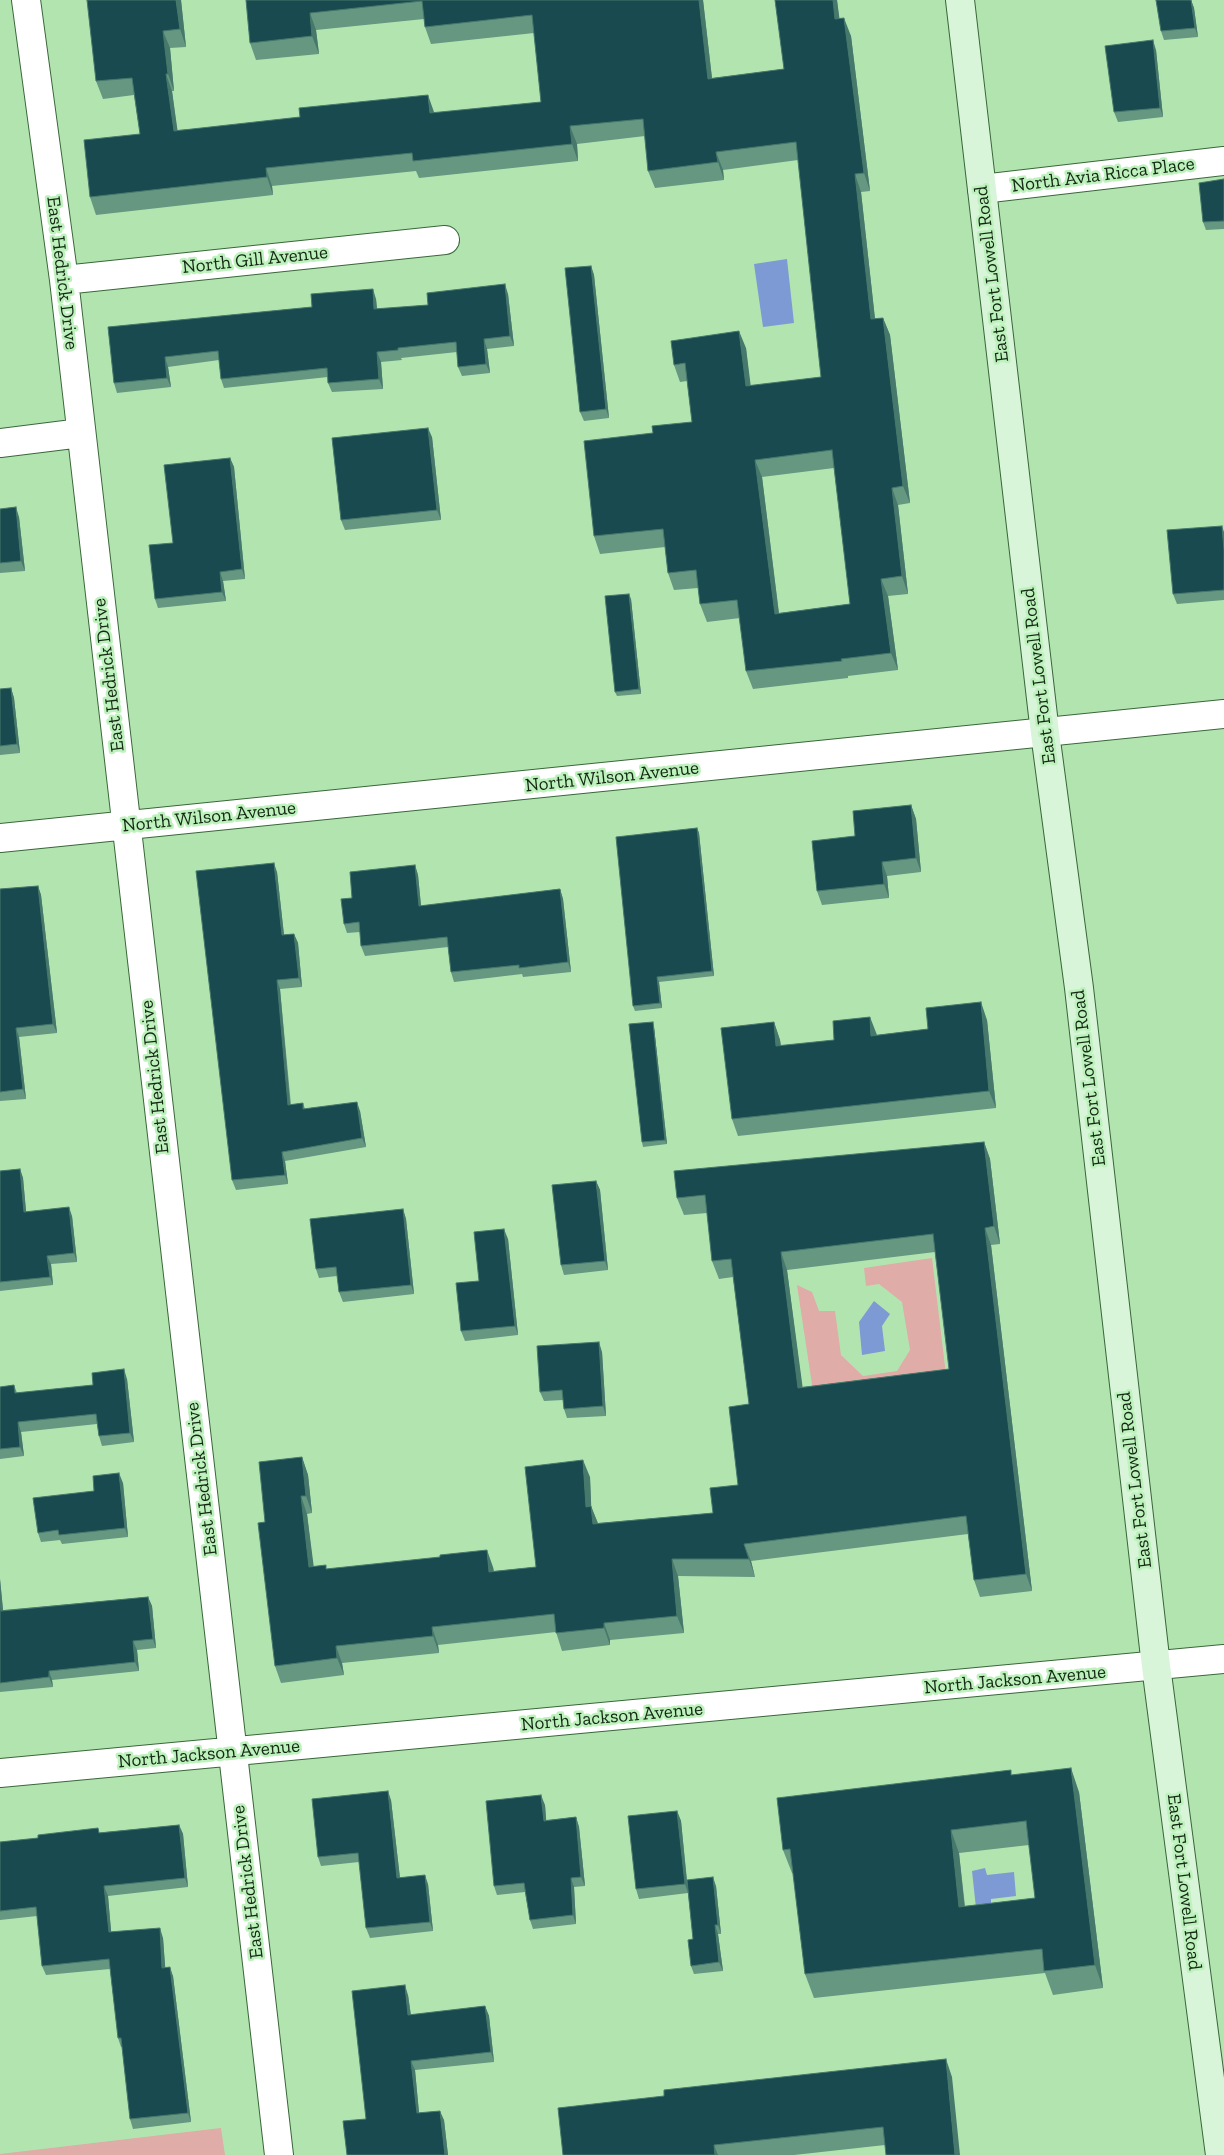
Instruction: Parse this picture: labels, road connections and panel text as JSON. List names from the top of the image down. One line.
{"streets":{"main road":["East Fort Lowell Road"],"street":["North Avia Ricca Place","North Gill Avenue","East Hedrick Drive","North Wilson Avenue","North Jackson Avenue"]},"crossings":[["North Avia Ricca Place","East Fort Lowell Road"],["North Gill Avenue","East Hedrick Drive"],["East Hedrick Drive","North Wilson Avenue"],["East Hedrick Drive","North Jackson Avenue"],["East Fort Lowell Road","North Wilson Avenue"],["East Fort Lowell Road","North Jackson Avenue"]]}
